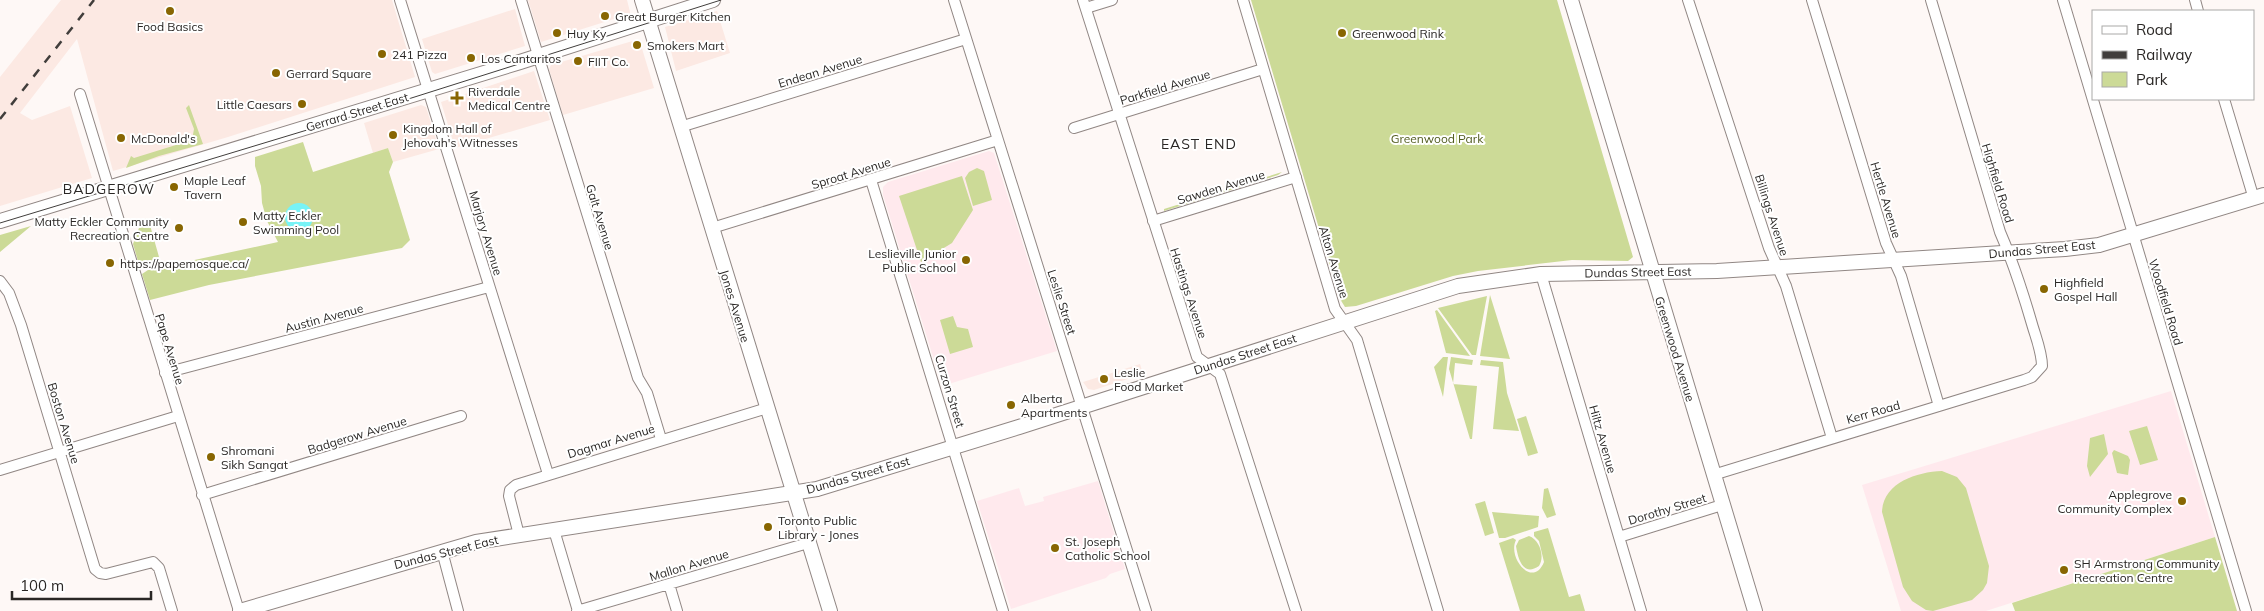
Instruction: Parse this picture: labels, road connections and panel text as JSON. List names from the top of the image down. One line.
{"streets":{"street":["Endean Avenue","Parkfield Avenue","Gerrard Street East","Sproat Avenue","Highfield Road","Sawden Avenue","Hertle Avenue","Billings Avenue","Galt Avenue","Marjory Avenue","Dundas Street East","Alton Avenue","Hastings Avenue","Leslie Street","Woodfield Road","Jones Avenue","Austin Avenue","Pape Avenue","Greenwood Avenue","Curzon Street","Kerr Road","Boston Avenue","Badgerow Avenue","Hiltz Avenue","Dagmar Avenue","Dorothy Street","Mallon Avenue"]},"crossings":[["Endean Avenue","Leslie Street"],["Endean Avenue","Jones Avenue"],["Parkfield Avenue","Alton Avenue"],["Parkfield Avenue","Hastings Avenue"],["Gerrard Street East","Galt Avenue"],["Gerrard Street East","Marjory Avenue"],["Gerrard Street East","Jones Avenue"],["Gerrard Street East","Pape Avenue"],["Sproat Avenue","Leslie Street"],["Sproat Avenue","Jones Avenue"],["Sproat Avenue","Curzon Street"],["Highfield Road","Dundas Street East"],["Highfield Road","Kerr Road"],["Sawden Avenue","Alton Avenue"],["Sawden Avenue","Hastings Avenue"],["Hertle Avenue","Dundas Street East"],["Hertle Avenue","Kerr Road"],["Billings Avenue","Dundas Street East"],["Billings Avenue","Kerr Road"],["Galt Avenue","Dagmar Avenue"],["Marjory Avenue","Austin Avenue"],["Marjory Avenue","Dagmar Avenue"],["Dundas Street East","Alton Avenue"],["Dundas Street East","Hastings Avenue"],["Dundas Street East","Leslie Street"],["Dundas Street East","Woodfield Road"],["Dundas Street East","Jones Avenue"],["Dundas Street East","Pape Avenue"],["Dundas Street East","Greenwood Avenue"],["Dundas Street East","Curzon Street"],["Dundas Street East","Hiltz Avenue"],["Dundas Street East","Dagmar Avenue"],["Jones Avenue","Dagmar Avenue"],["Jones Avenue","Mallon Avenue"],["Austin Avenue","Pape Avenue"],["Pape Avenue","Badgerow Avenue"],["Greenwood Avenue","Kerr Road"],["Greenwood Avenue","Dorothy Street"],["Hiltz Avenue","Dorothy Street"]],"districts":["EAST END","BADGEROW"],"parks":["Greenwood Park"],"places":{"other":["Food Basics","Great Burger Kitchen","Huy Ky","Greenwood Rink","Smokers Mart","241 Pizza","Los Cantaritos","FIIT Co.","Gerrard Square","Little Caesars","Kingdom Hall of Jehovah's Witnesses","McDonald's","Maple Leaf Tavern","Matty Eckler Swimming Pool","Matty Eckler Community Recreation Centre","Leslieville Junior Public School","https://papemosque.ca/","Highfield Gospel Hall","Leslie Food Market","Alberta Apartments","Shromani Sikh Sangat","Applegrove Community Complex","Toronto Public Library - Jones","St. Joseph Catholic School","SH Armstrong Community Recreation Centre"],"health":["Riverdale Medical Centre"]},"legend":["Road","Railway","Park"],"scale_bar":"100 m"}
